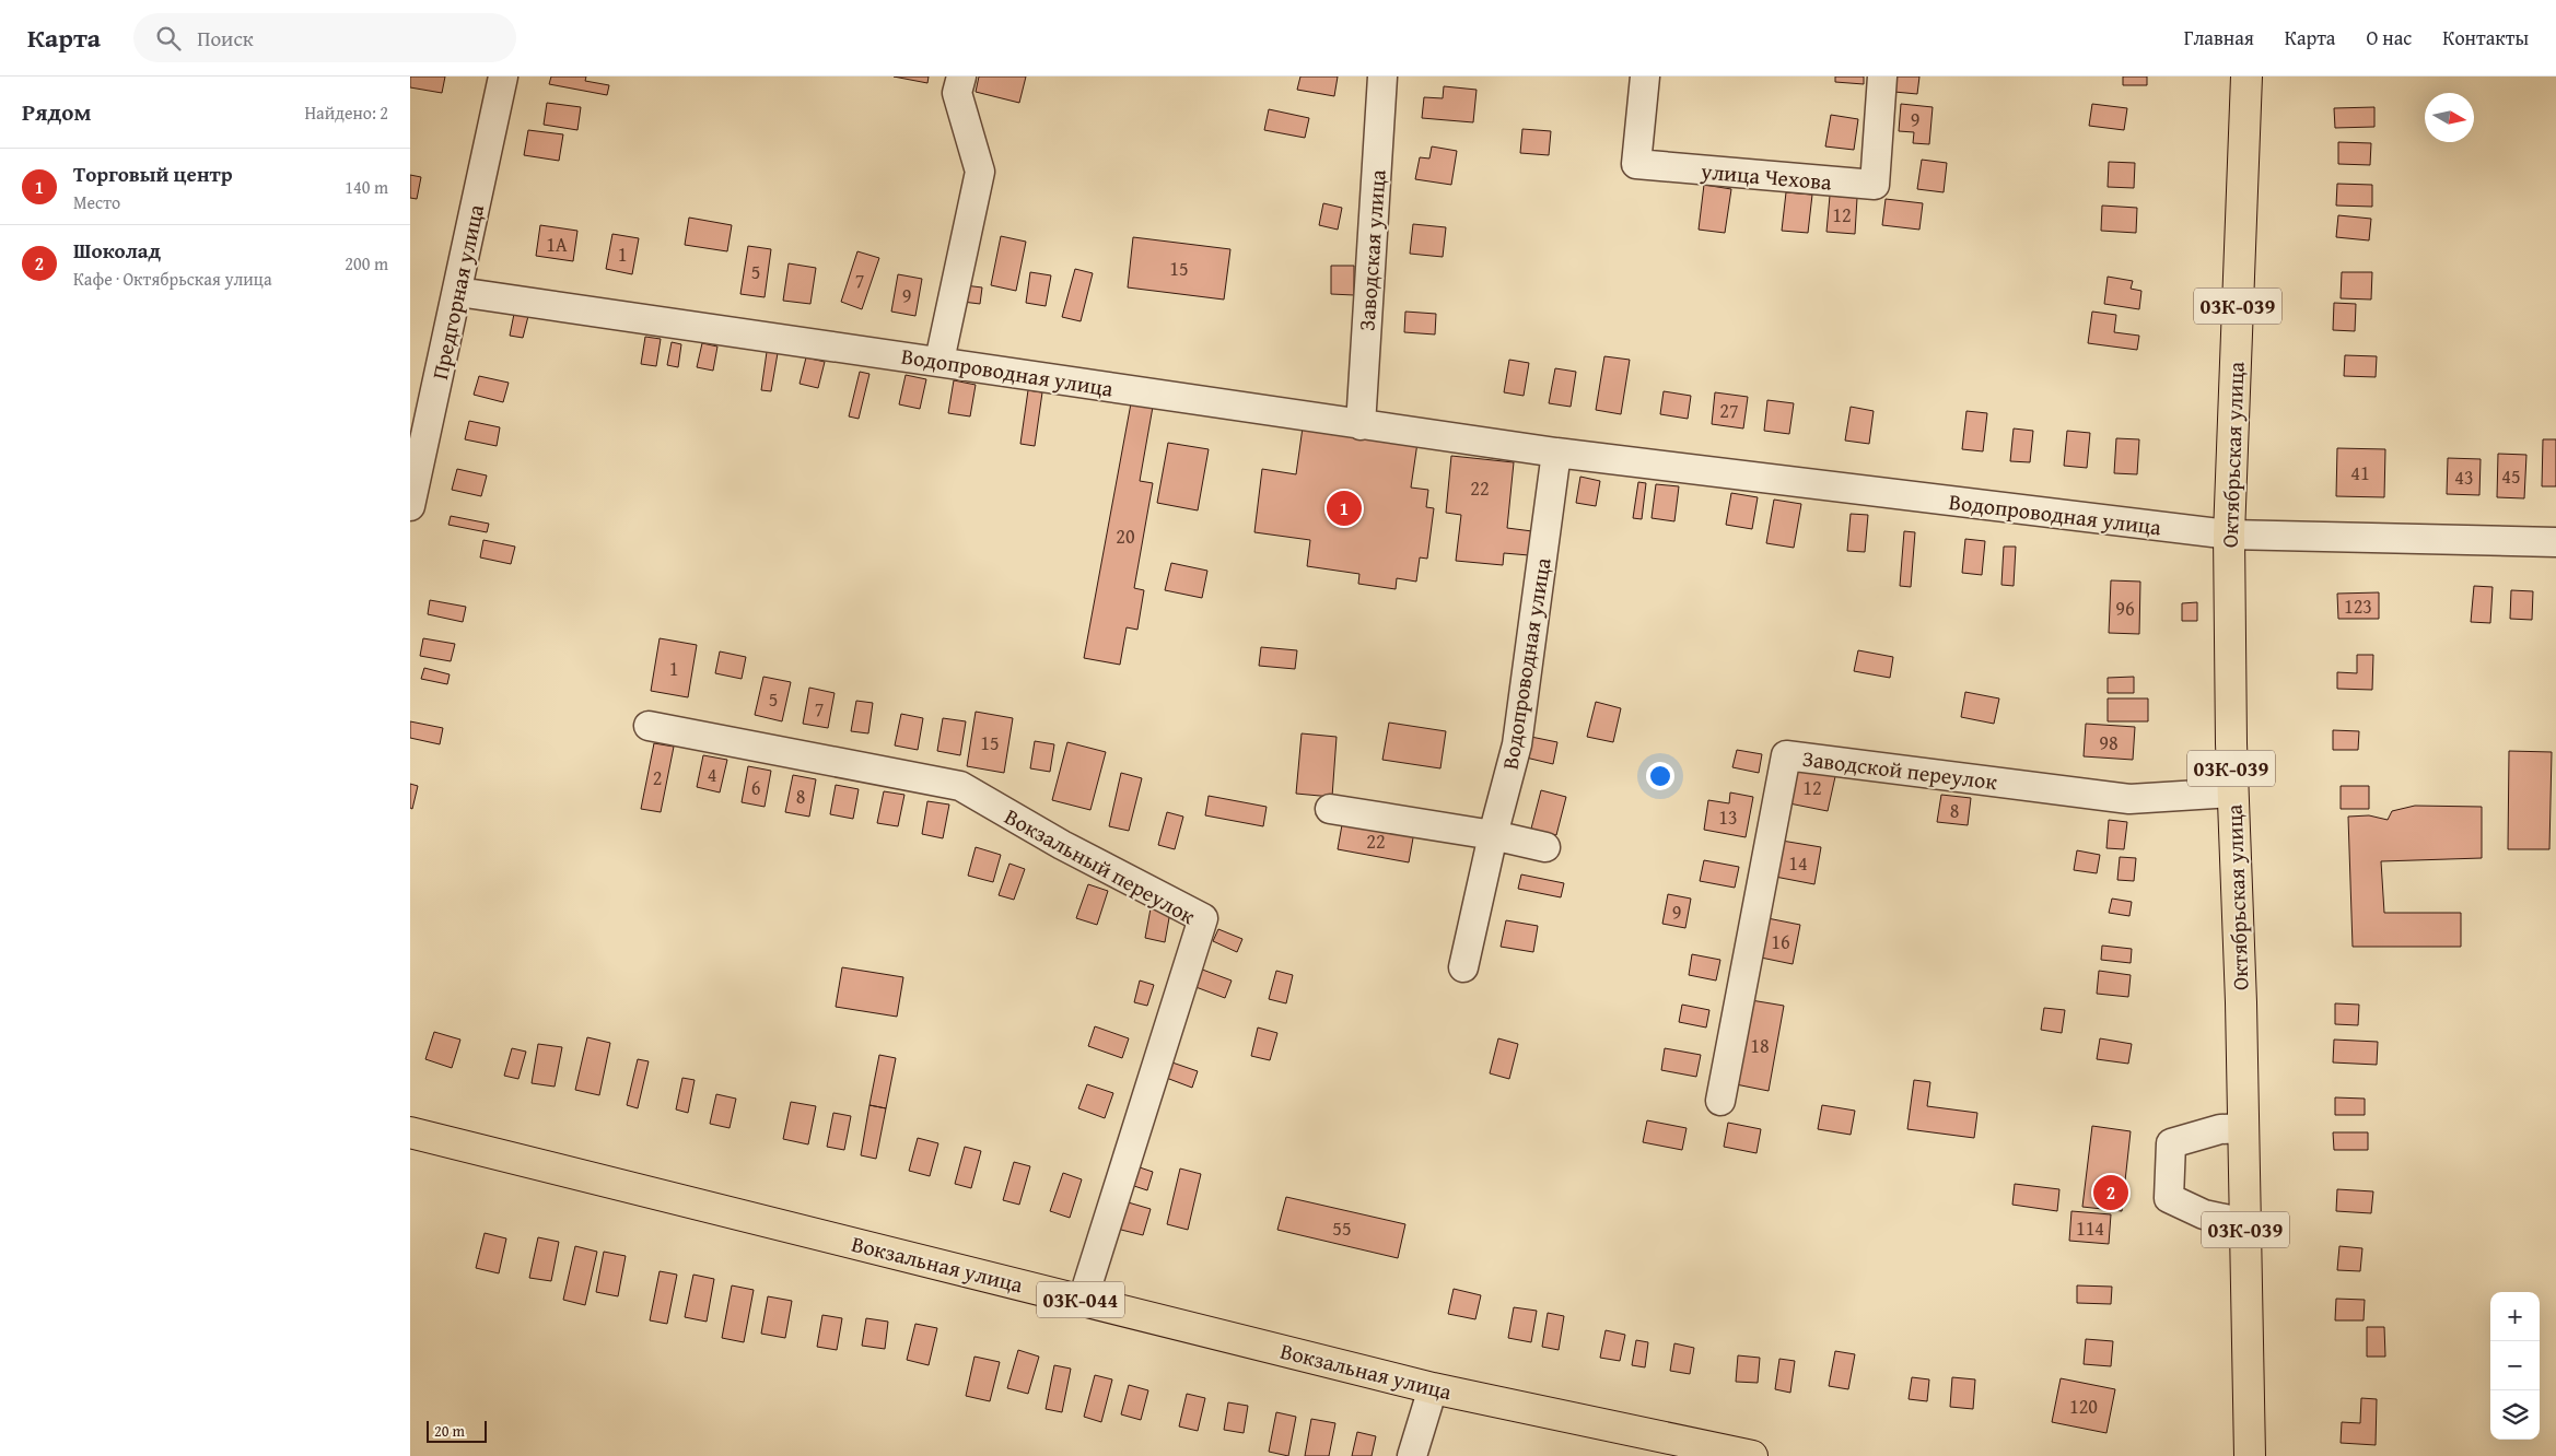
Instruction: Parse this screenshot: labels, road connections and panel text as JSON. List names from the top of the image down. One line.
{"streets":{"main road":["03К-039","Октябрьская улица","Вокзальная улица","03К-044"],"street":["улица Чехова","Заводская улица","Предгорная улица","Водопроводная улица","Заводской переулок","Вокзальный переулок"]},"crossings":[["Заводская улица","Водопроводная улица"],["Предгорная улица","Водопроводная улица"],["Водопроводная улица","Октябрьская улица"],["Октябрьская улица","Заводской переулок"],["Вокзальный переулок","Вокзальная улица"]],"house_numbers":["9","12","1А","1","15","5","7","9","27","41","45","43","22","20","123","96","1","5","7","15","98","4","2","6","12","8","8","13","22","14","9","16","18","55","114","120"],"scale_bar":"20 m","north":"right","page":{"header":"Карта","search":"Поиск","nav":["Главная","Карта","О нас","Контакты"],"heading":["Рядом","Найдено: 2"],"list":[{"mark":"1","name":"Торговый центр","note":"Место","value":"140 m"},{"mark":"2","name":"Шоколад","note":"Кафе · Октябрьская улица","value":"200 m"}],"pins":["1","2"],"map_buttons":["+","−"],"scale":"20 m"}}
